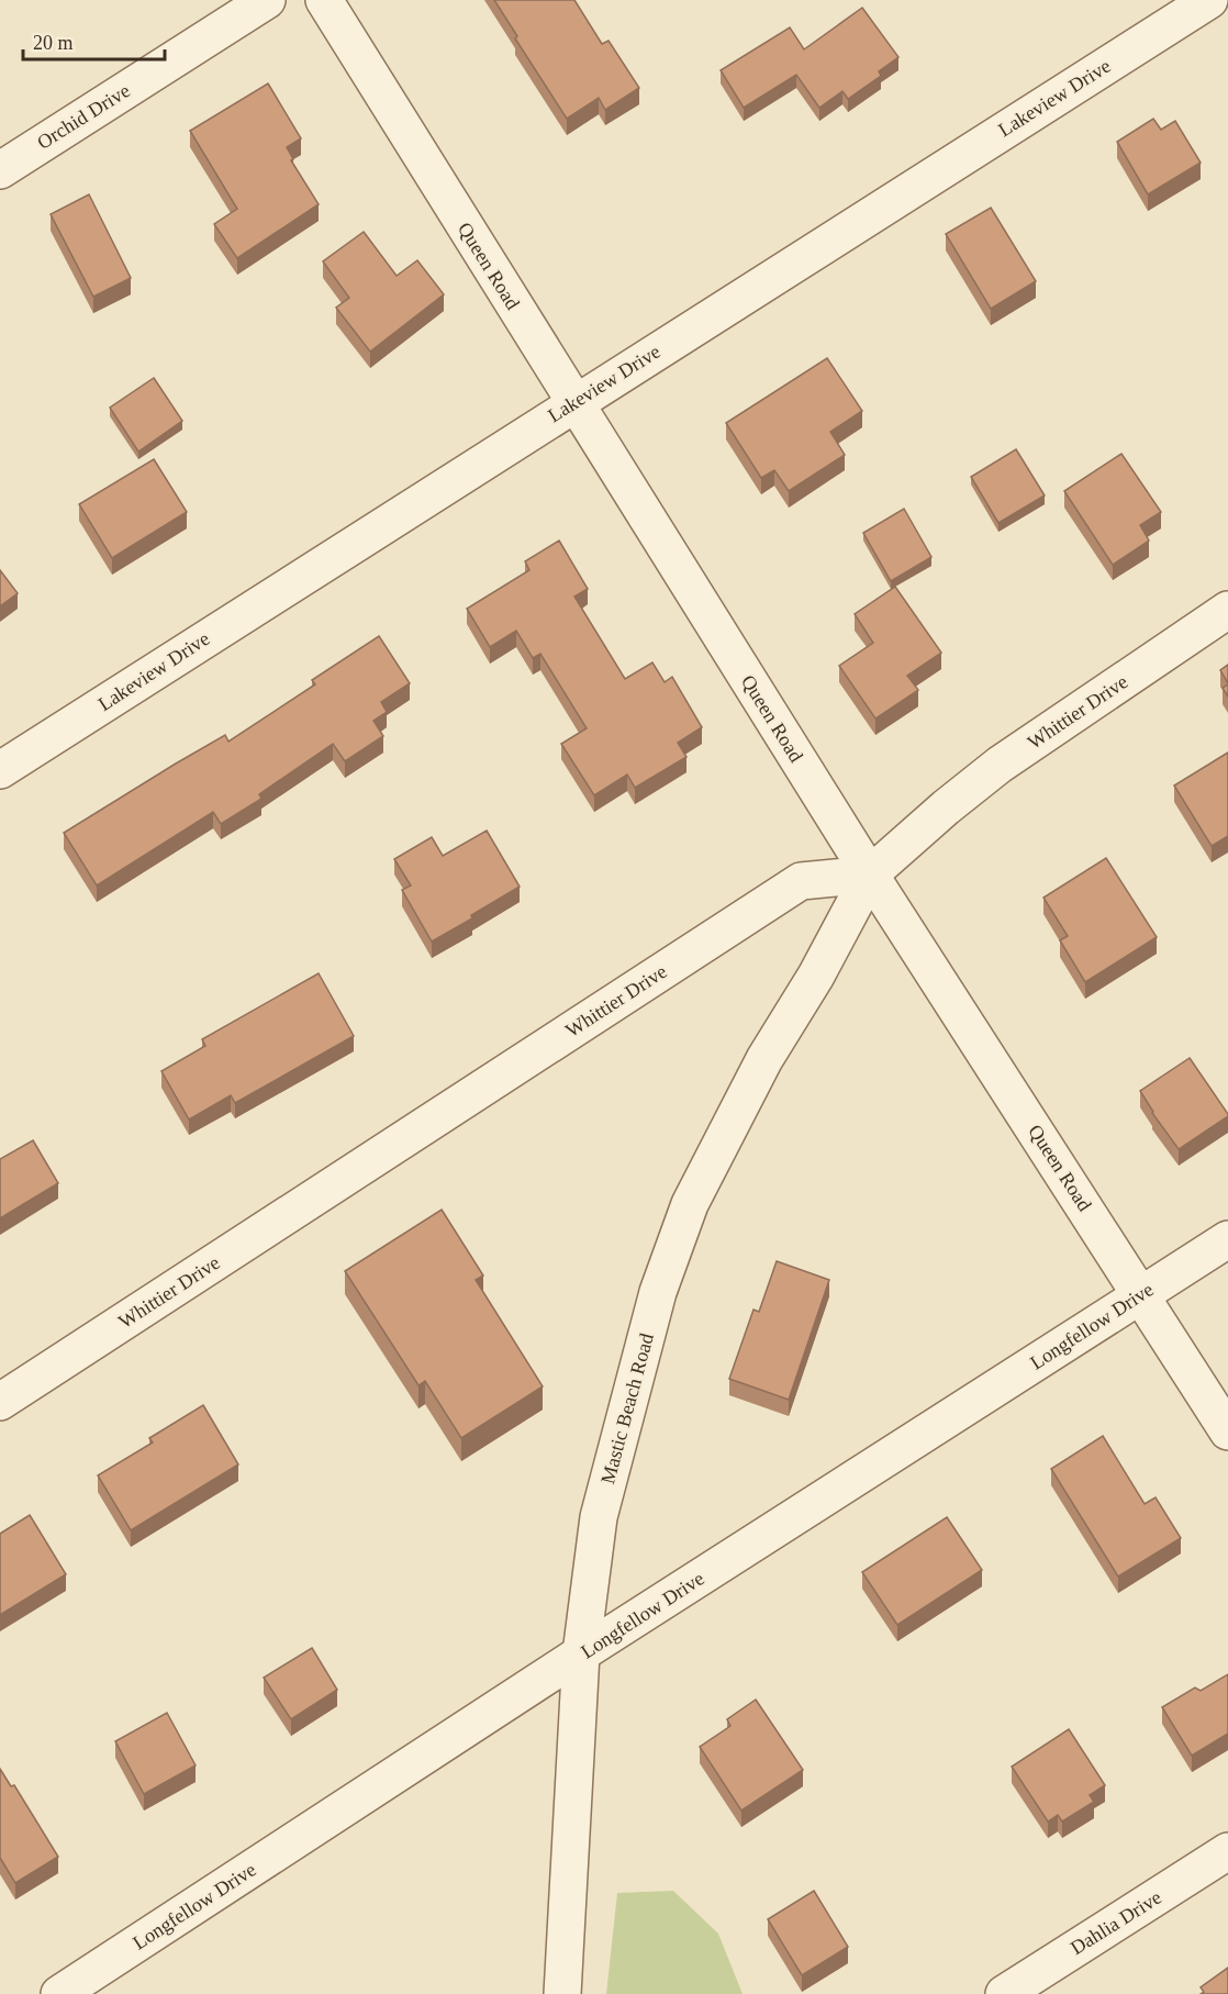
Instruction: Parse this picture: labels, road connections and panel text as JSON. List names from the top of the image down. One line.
{"streets":{"street":["Lakeview Drive","Orchid Drive","Queen Road","Whittier Drive","Longfellow Drive","Mastic Beach Road","Dahlia Drive"]},"crossings":[["Lakeview Drive","Queen Road"],["Queen Road","Whittier Drive"],["Queen Road","Longfellow Drive"],["Queen Road","Mastic Beach Road"],["Whittier Drive","Mastic Beach Road"],["Longfellow Drive","Mastic Beach Road"]],"scale_bar":"20 m"}
